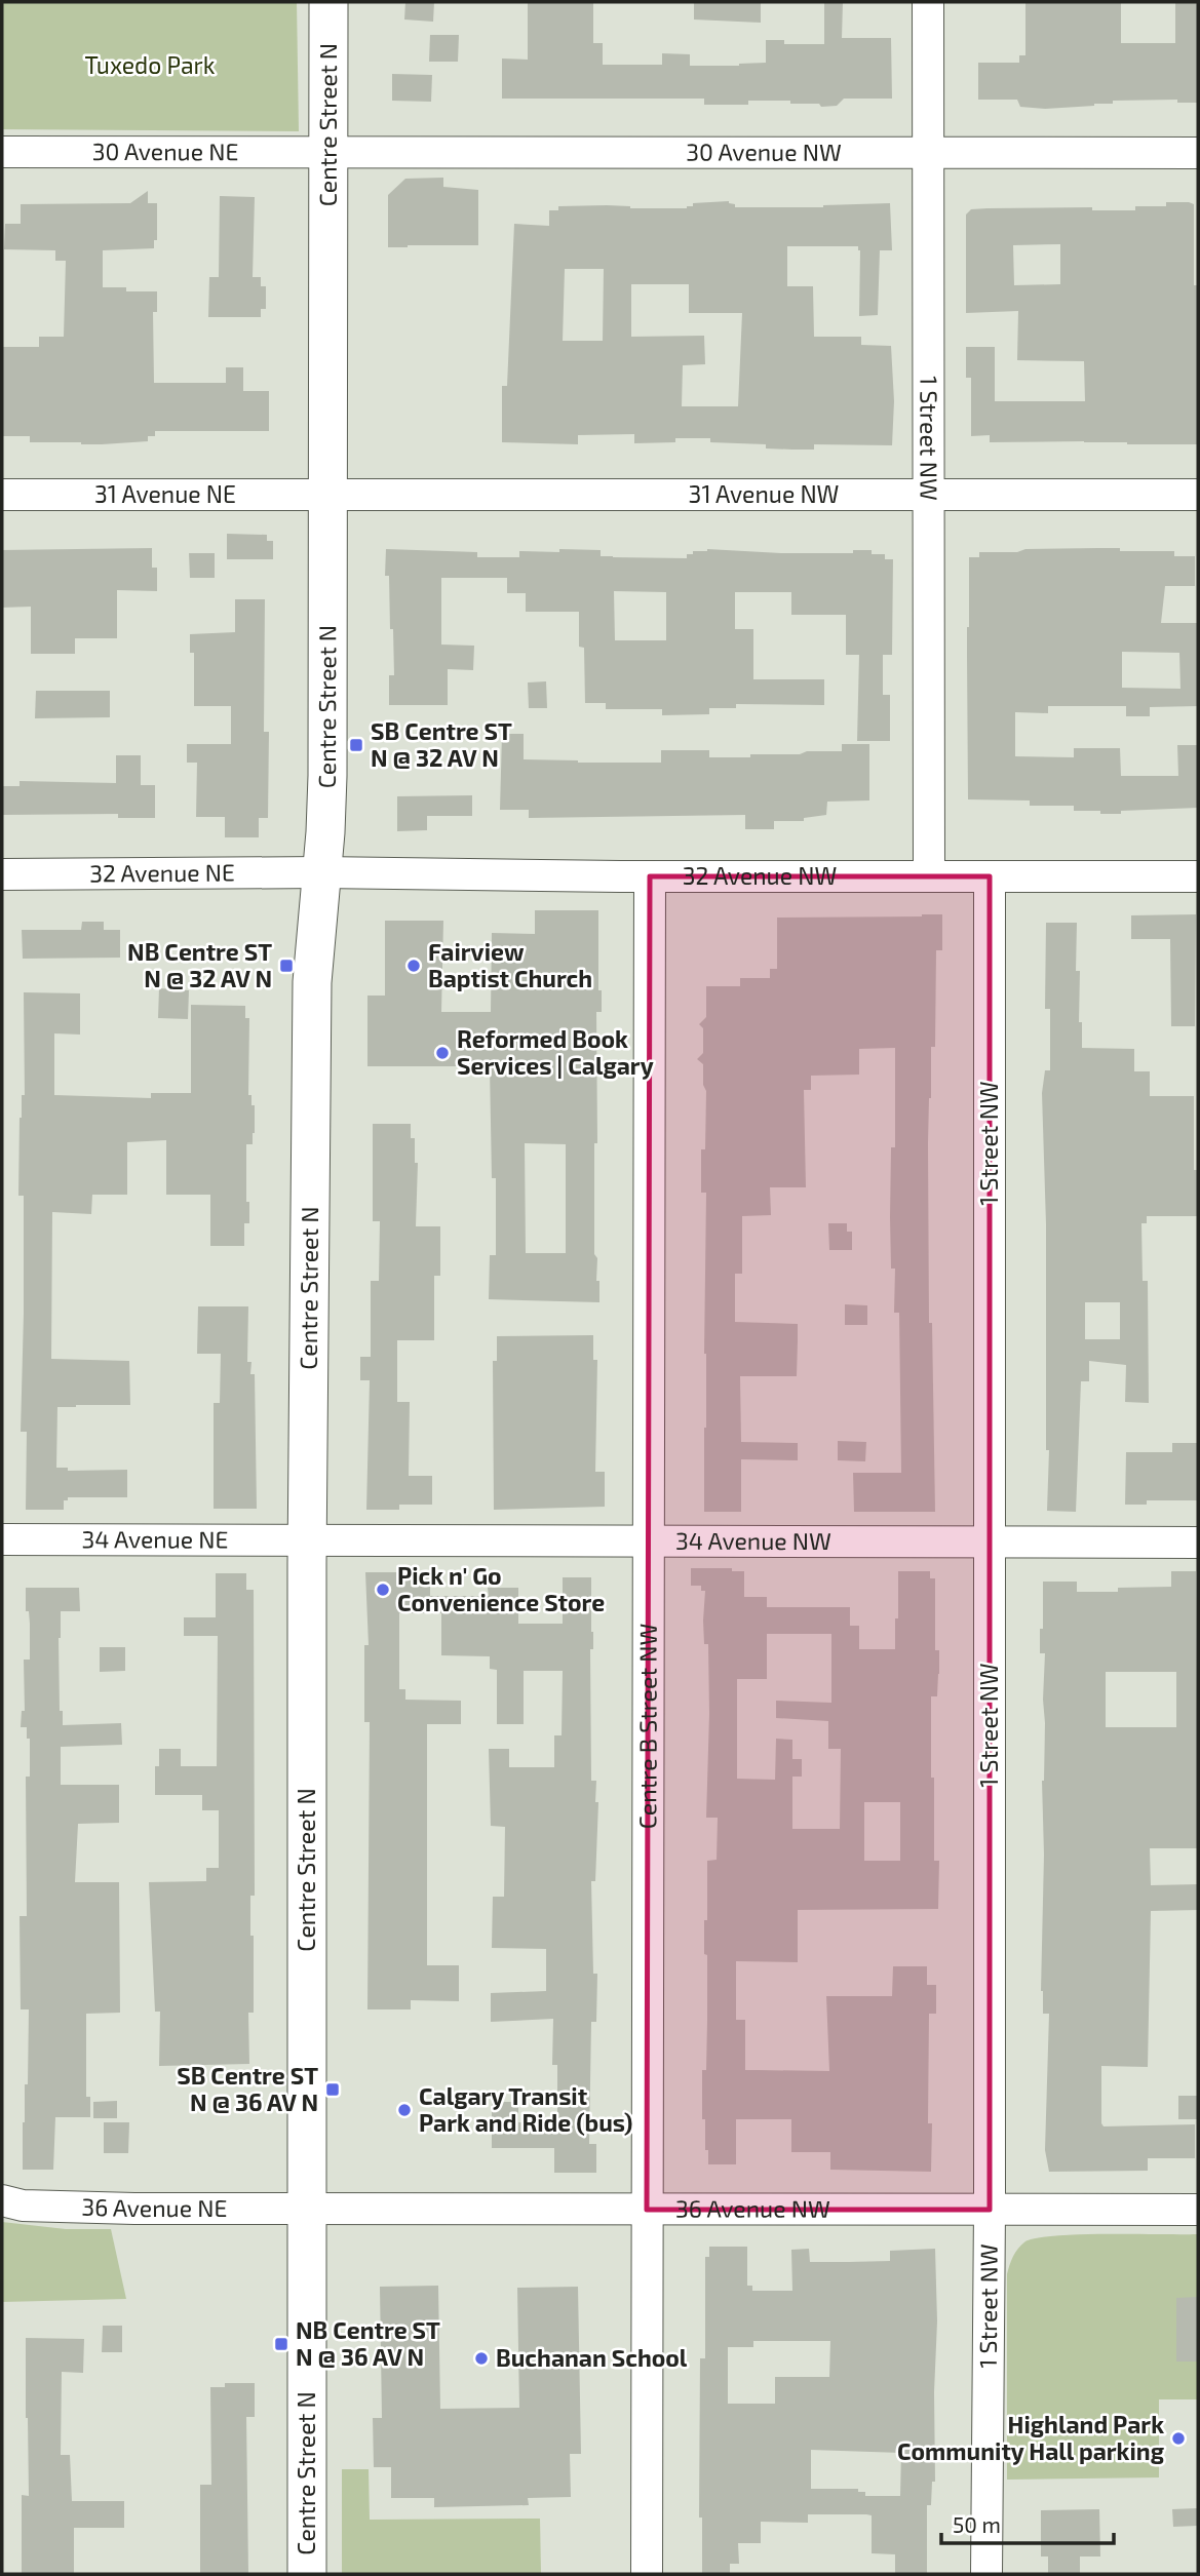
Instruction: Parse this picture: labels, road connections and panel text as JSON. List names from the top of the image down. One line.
{"streets":{"main road":["Centre Street N"],"street":["30 Avenue NE","30 Avenue NW","1 Street NW","31 Avenue NW","31 Avenue NE","32 Avenue NE","32 Avenue NW","34 Avenue NE","34 Avenue NW","Centre B Street NW","36 Avenue NE","36 Avenue NW"]},"crossings":[["Centre Street N","30 Avenue NE"],["Centre Street N","30 Avenue NW"],["Centre Street N","31 Avenue NW"],["Centre Street N","31 Avenue NE"],["Centre Street N","32 Avenue NE"],["Centre Street N","32 Avenue NW"],["Centre Street N","34 Avenue NE"],["Centre Street N","34 Avenue NW"],["Centre Street N","36 Avenue NE"],["Centre Street N","36 Avenue NW"],["30 Avenue NE","30 Avenue NW"],["30 Avenue NW","1 Street NW"],["1 Street NW","31 Avenue NW"],["1 Street NW","32 Avenue NW"],["1 Street NW","34 Avenue NW"],["1 Street NW","36 Avenue NW"],["31 Avenue NW","31 Avenue NE"],["32 Avenue NE","32 Avenue NW"],["32 Avenue NW","Centre B Street NW"],["34 Avenue NE","34 Avenue NW"],["34 Avenue NW","Centre B Street NW"],["Centre B Street NW","36 Avenue NW"],["36 Avenue NE","36 Avenue NW"]],"parks":["Tuxedo Park"],"places":{"transit":["SB Centre ST N @ 32 AV N","NB Centre ST N @ 32 AV N","SB Centre ST N @ 36 AV N","NB Centre ST N @ 36 AV N"],"other":["Fairview Baptist Church","Reformed Book Services | Calgary","Pick n' Go Convenience Store","Calgary Transit Park and Ride (bus)","Buchanan School","Highland Park Community Hall parking"]},"scale_bar":"50 m"}
